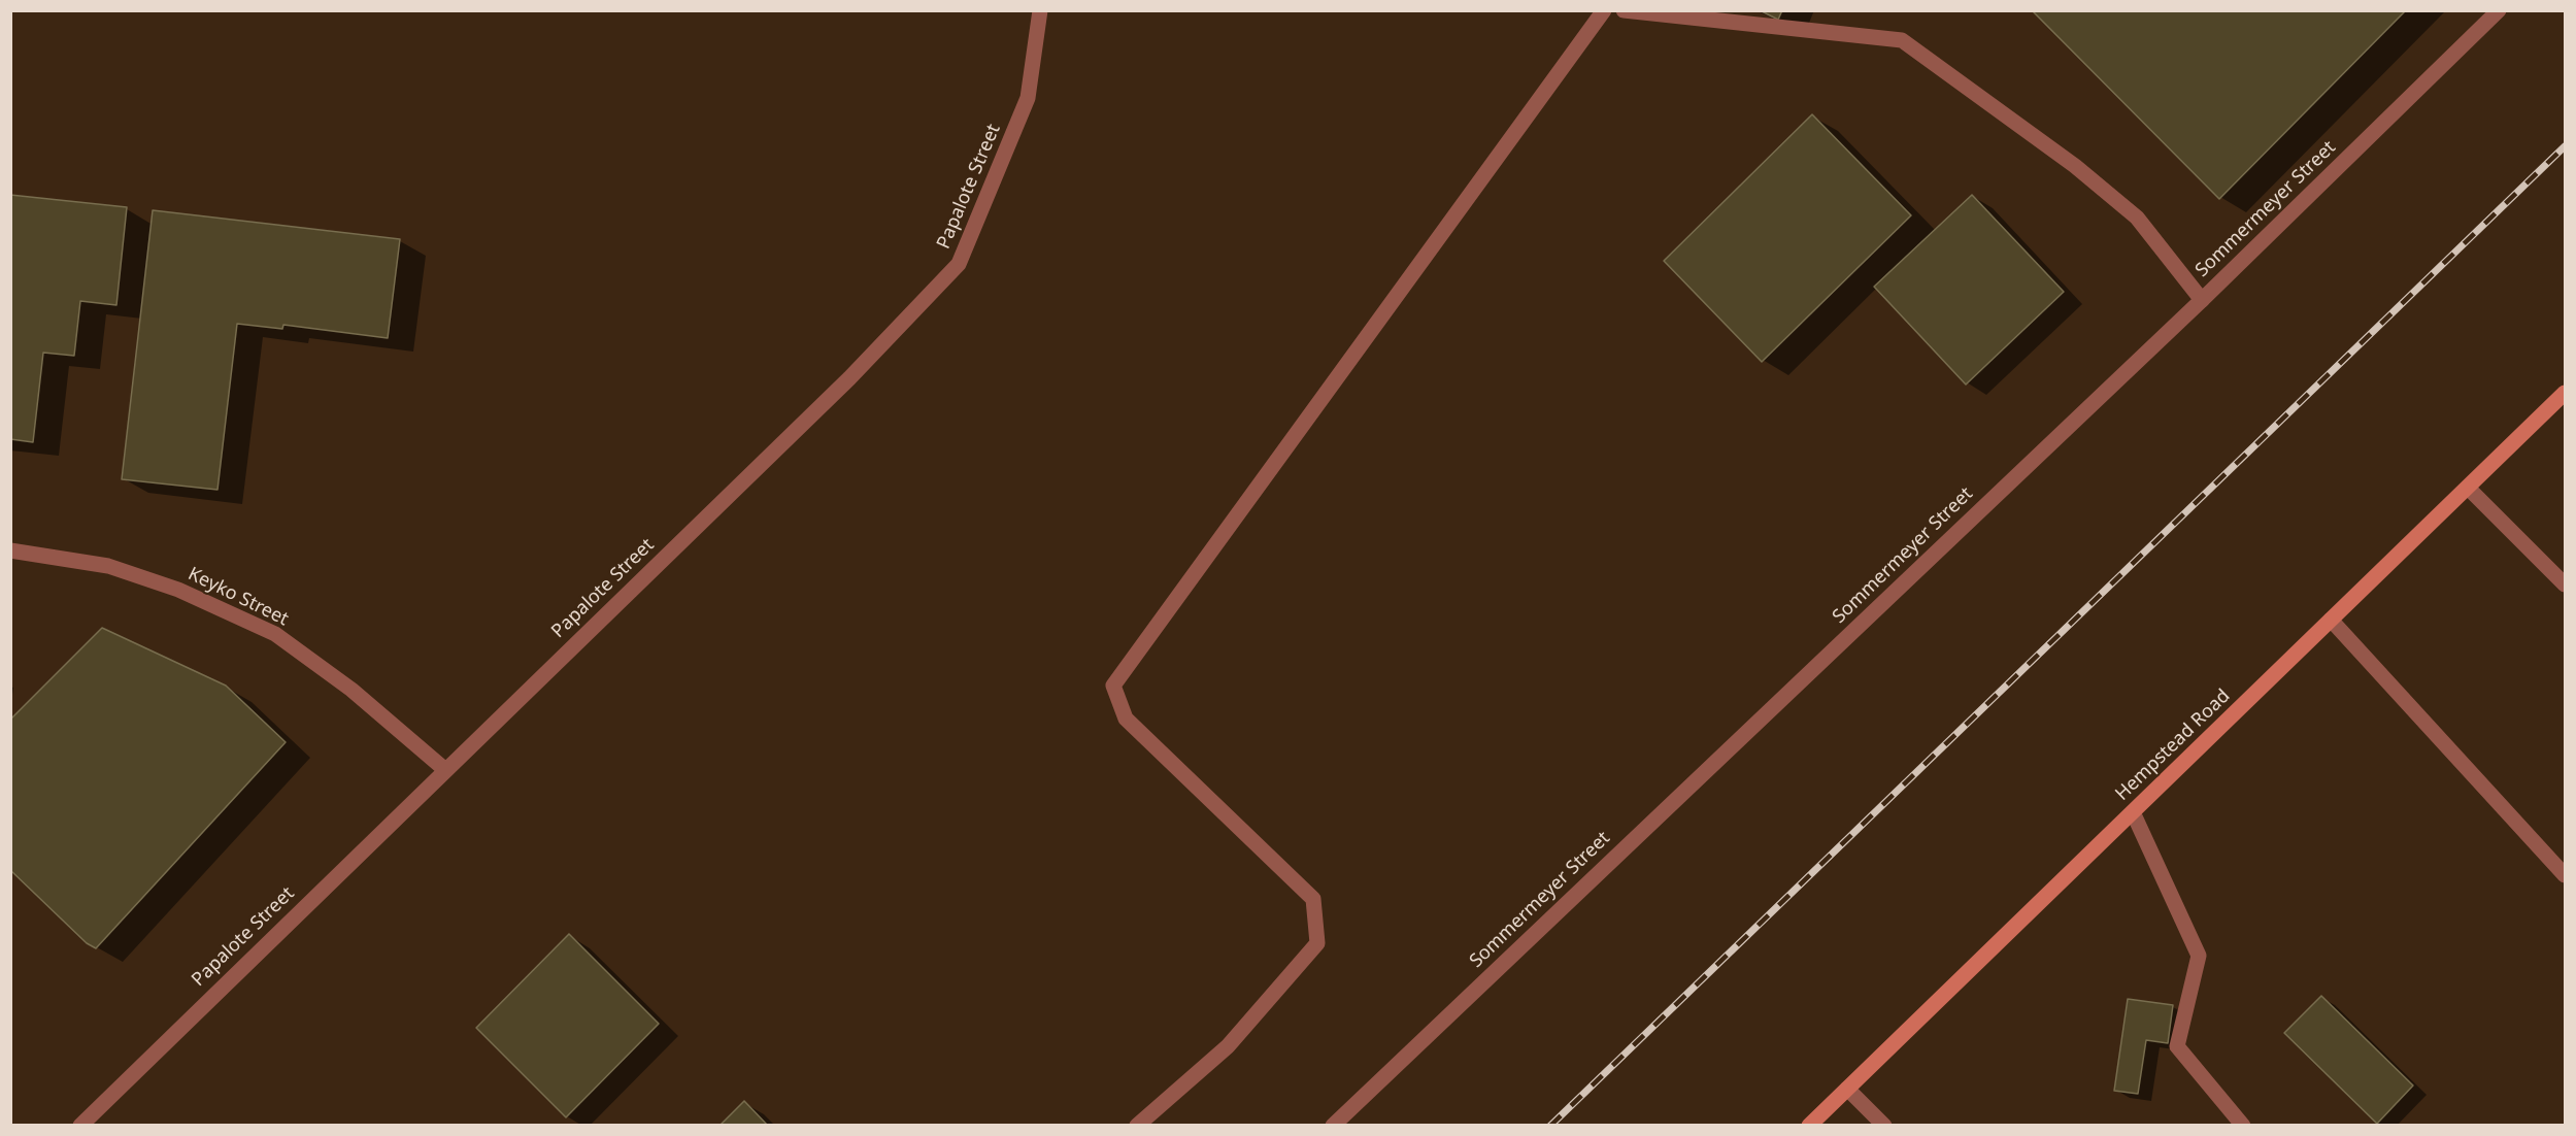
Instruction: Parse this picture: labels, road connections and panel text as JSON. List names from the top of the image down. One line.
{"streets":{"main road":["Hempstead Road"],"street":["Papalote Street","Sommermeyer Street","Keyko Street"]},"crossings":[["Papalote Street","Keyko Street"]]}
